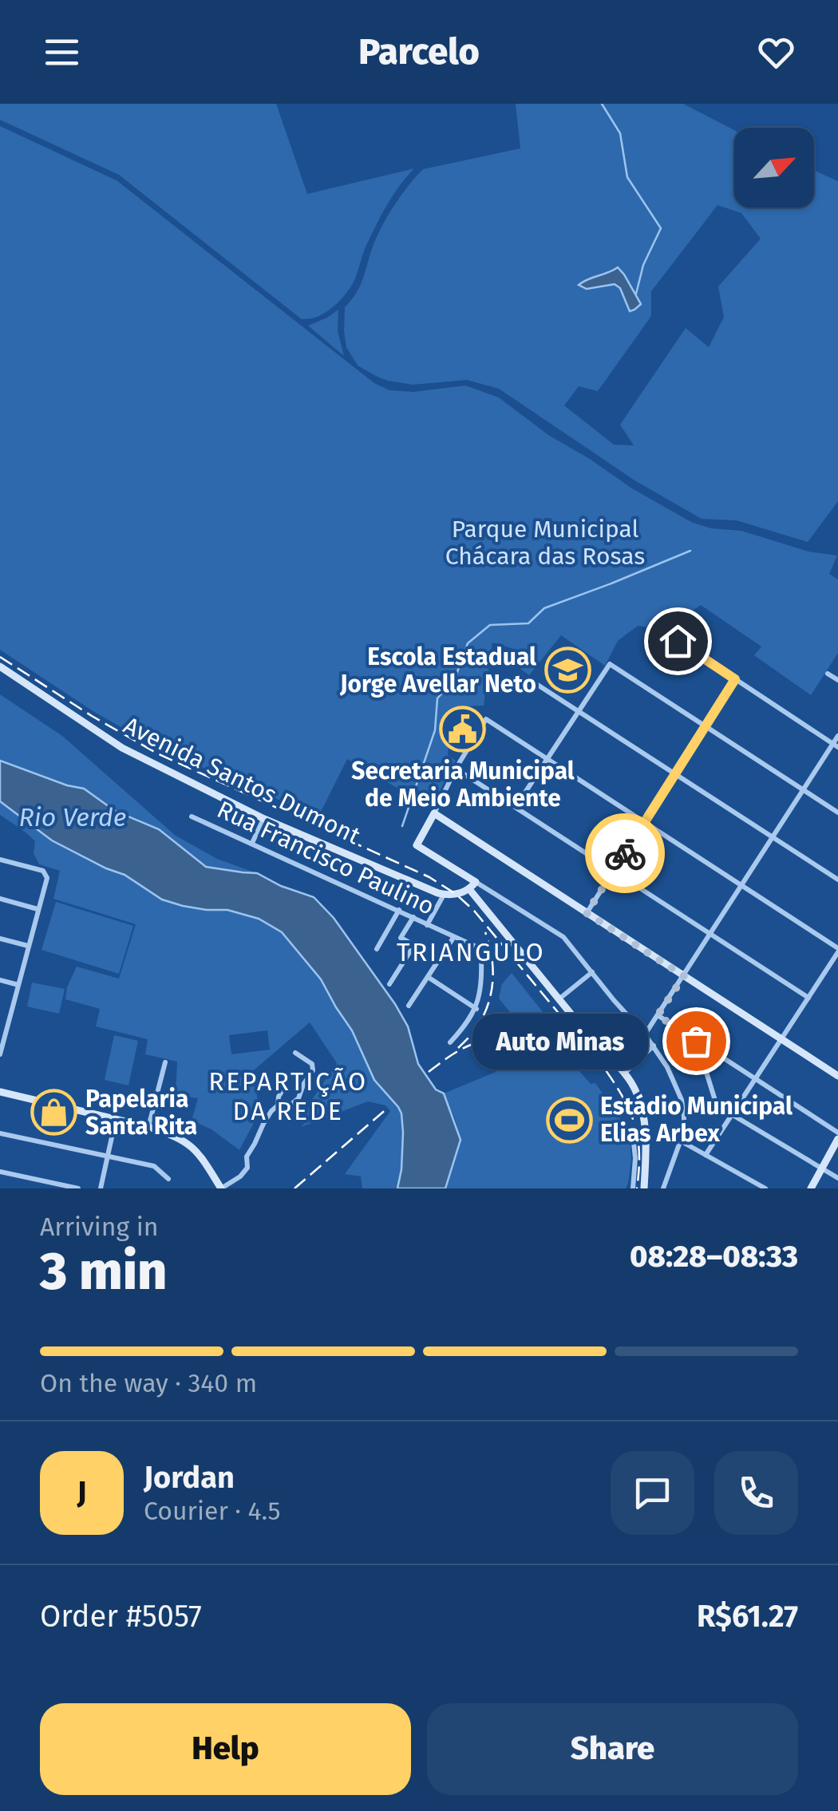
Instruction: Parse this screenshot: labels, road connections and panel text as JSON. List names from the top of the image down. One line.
{"streets":{"street":["Avenida Santos Dumont","Rua Francisco Paulino"]},"districts":["TRIANGULO","REPARTIÇÃO DA REDE"],"water":["Rio Verde"],"parks":["Parque Municipal Chácara das Rosas"],"places":{"school or university":["Escola Estadual Jorge Avellar Neto"],"public building":["Secretaria Municipal de Meio Ambiente"],"other":["Auto Minas"],"shop":["Papelaria Santa Rita"],"sports":["Estádio Municipal Elias Arbex"]},"north":"top right","page":{"header":"Parcelo","bubble":"Auto Minas","heading":["3 min","Arriving in","08:28–08:33"],"panel":["Jordan","Courier · 4.5","Order #5057","R$61.27"],"bar":"On the way · 340 m","round":"J","buttons":["Help","Share"]}}
